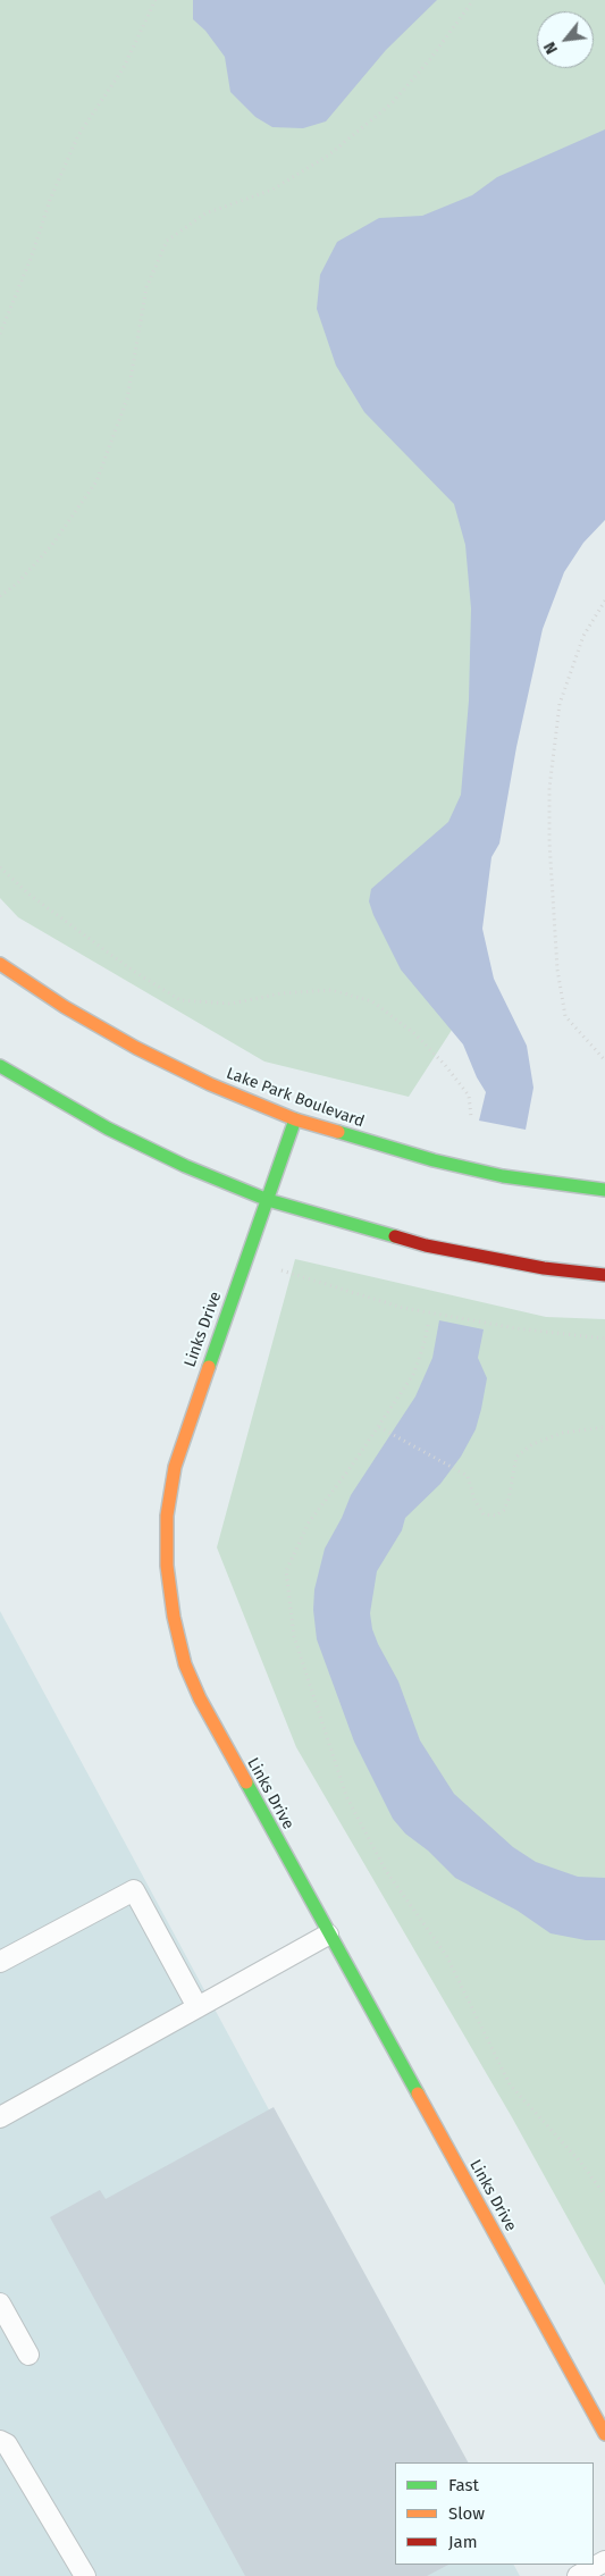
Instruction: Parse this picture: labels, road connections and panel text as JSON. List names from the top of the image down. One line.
{"streets":{"street":["Lake Park Boulevard","Links Drive"]},"crossings":[["Lake Park Boulevard","Links Drive"]],"legend":["Fast","Slow","Jam"],"north":"bottom left"}
